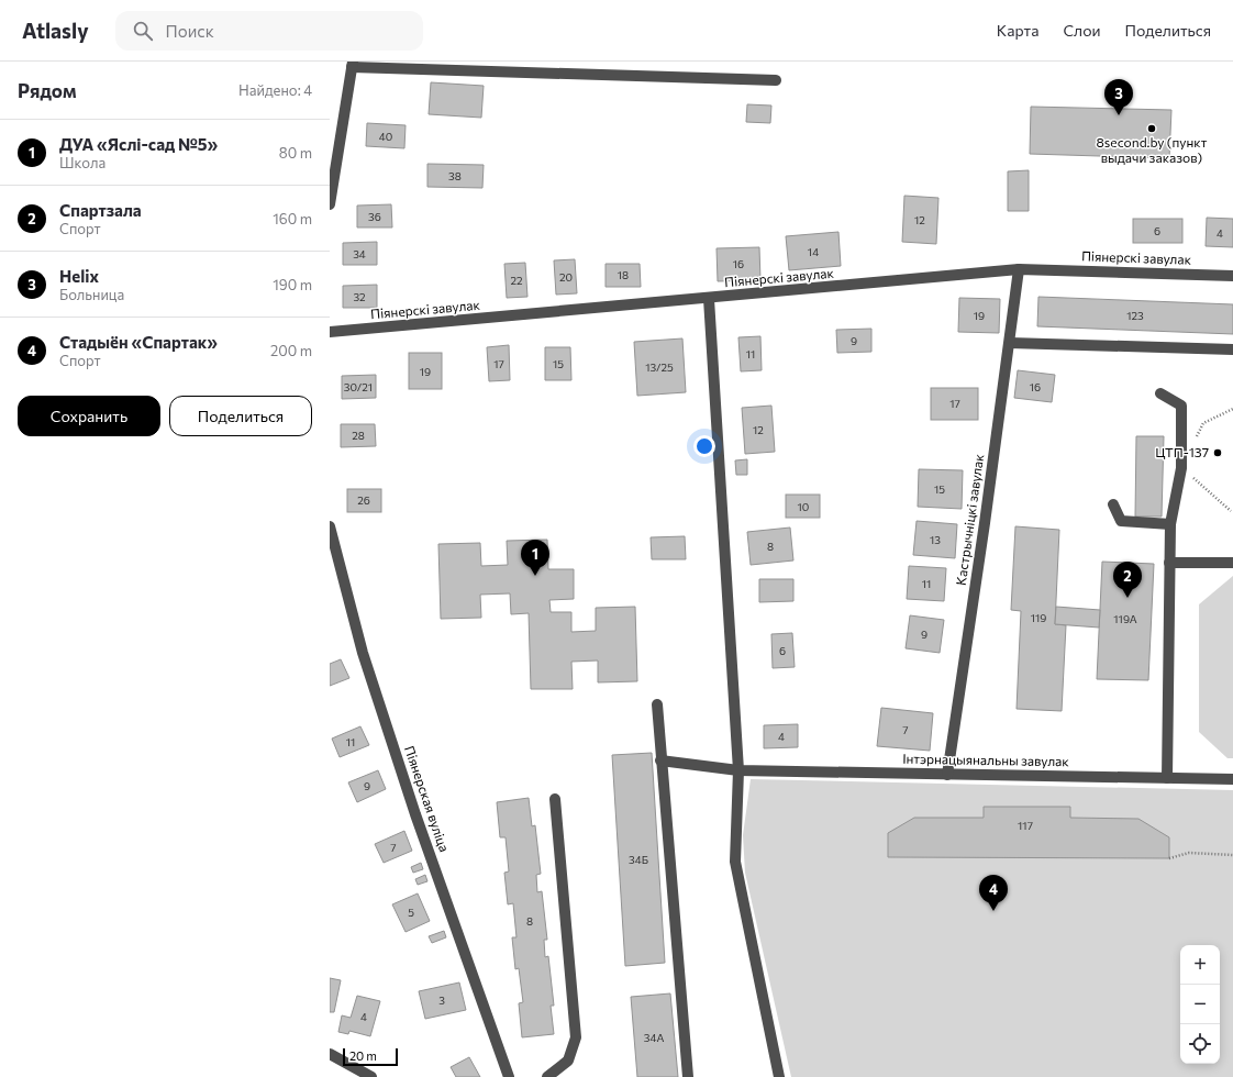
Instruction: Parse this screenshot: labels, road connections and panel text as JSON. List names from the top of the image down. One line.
{"streets":{"street":["Піянерскі завулак","Кастрычніцкі завулак","Інтэрнацыянальны завулак","Піянерская вуліца"]},"crossings":[["Піянерскі завулак","Кастрычніцкі завулак"],["Кастрычніцкі завулак","Інтэрнацыянальны завулак"]],"places":["8second.by (пункт выдачи заказов)","ЦТП-137"],"house_numbers":["40","38","36","12","6","4","14","34","16","18","20","22","32","19","123","9","11","17","15","13/25","19","30/21","16","17","12","28","15","26","10","13","8","11","119","119А","9","6","7","4","11","9","117","7","34Б","5","8","3","4","34А"],"scale_bar":"20 m","page":{"header":"Atlasly","search":"Поиск","nav":["Карта","Слои","Поделиться"],"heading":["Рядом","Найдено: 4"],"pins":["3","1","2","4"],"list":[{"mark":"1","name":"ДУА «Яслі-сад №5»","note":"Школа","value":"80 m"},{"mark":"2","name":"Спартзала","note":"Спорт","value":"160 m"},{"mark":"3","name":"Helix","note":"Больница","value":"190 m"},{"mark":"4","name":"Стадыён «Спартак»","note":"Спорт","value":"200 m"}],"buttons":["Сохранить","Поделиться"],"map_buttons":["+","−"],"scale":"20 m"}}
